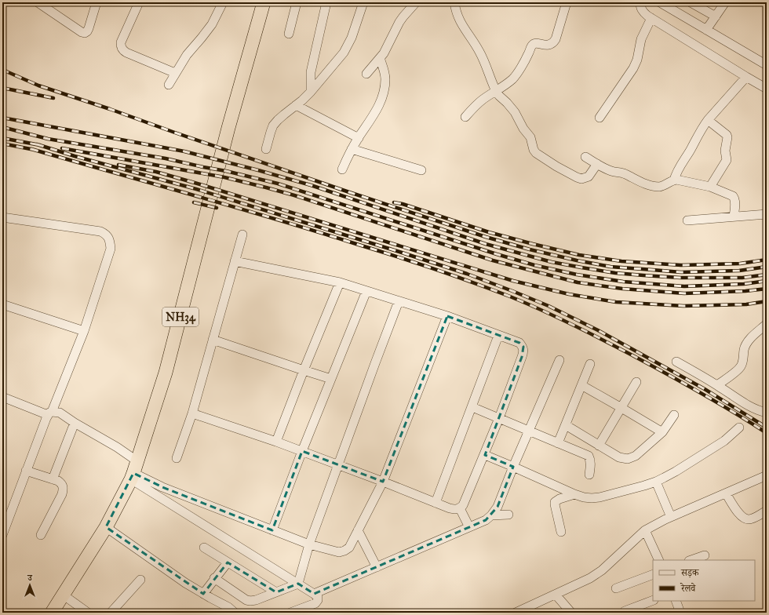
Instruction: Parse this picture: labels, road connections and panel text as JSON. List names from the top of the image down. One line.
{"streets":{"highway":["NH34"]},"legend":["सड़क","रेलवे"],"north":"top"}
